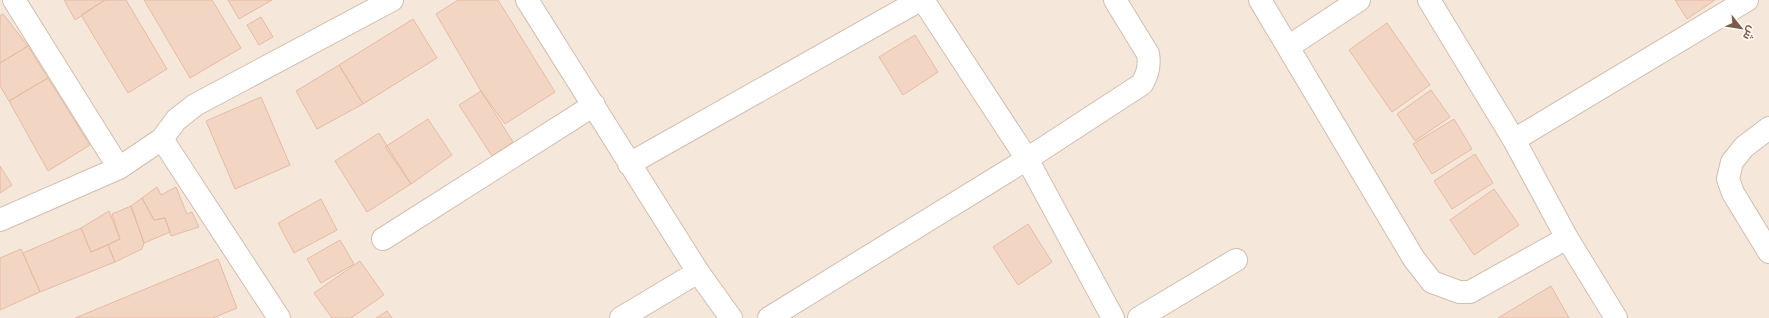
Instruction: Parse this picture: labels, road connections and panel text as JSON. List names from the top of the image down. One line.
{"north":"bottom right"}
